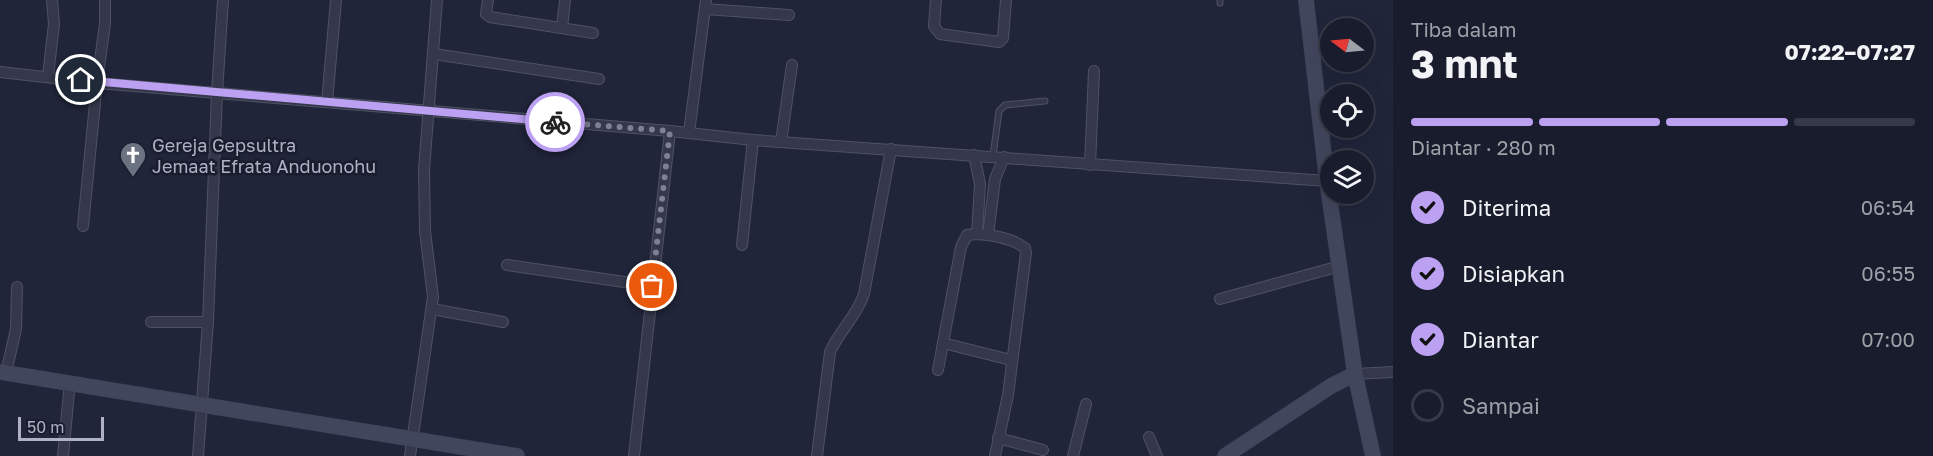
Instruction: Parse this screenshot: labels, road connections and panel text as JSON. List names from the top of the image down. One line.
{"places":{"church":["Gereja Gepsultra Jemaat Efrata Anduonohu"]},"scale_bar":"50 m","north":"left","page":{"heading":["3 mnt","Tiba dalam","07:22–07:27"],"bar":"Diantar · 280 m","list":[["Diterima","06:54"],["Disiapkan","06:55"],["Diantar","07:00"],"Sampai"],"scale":"50 m"}}
